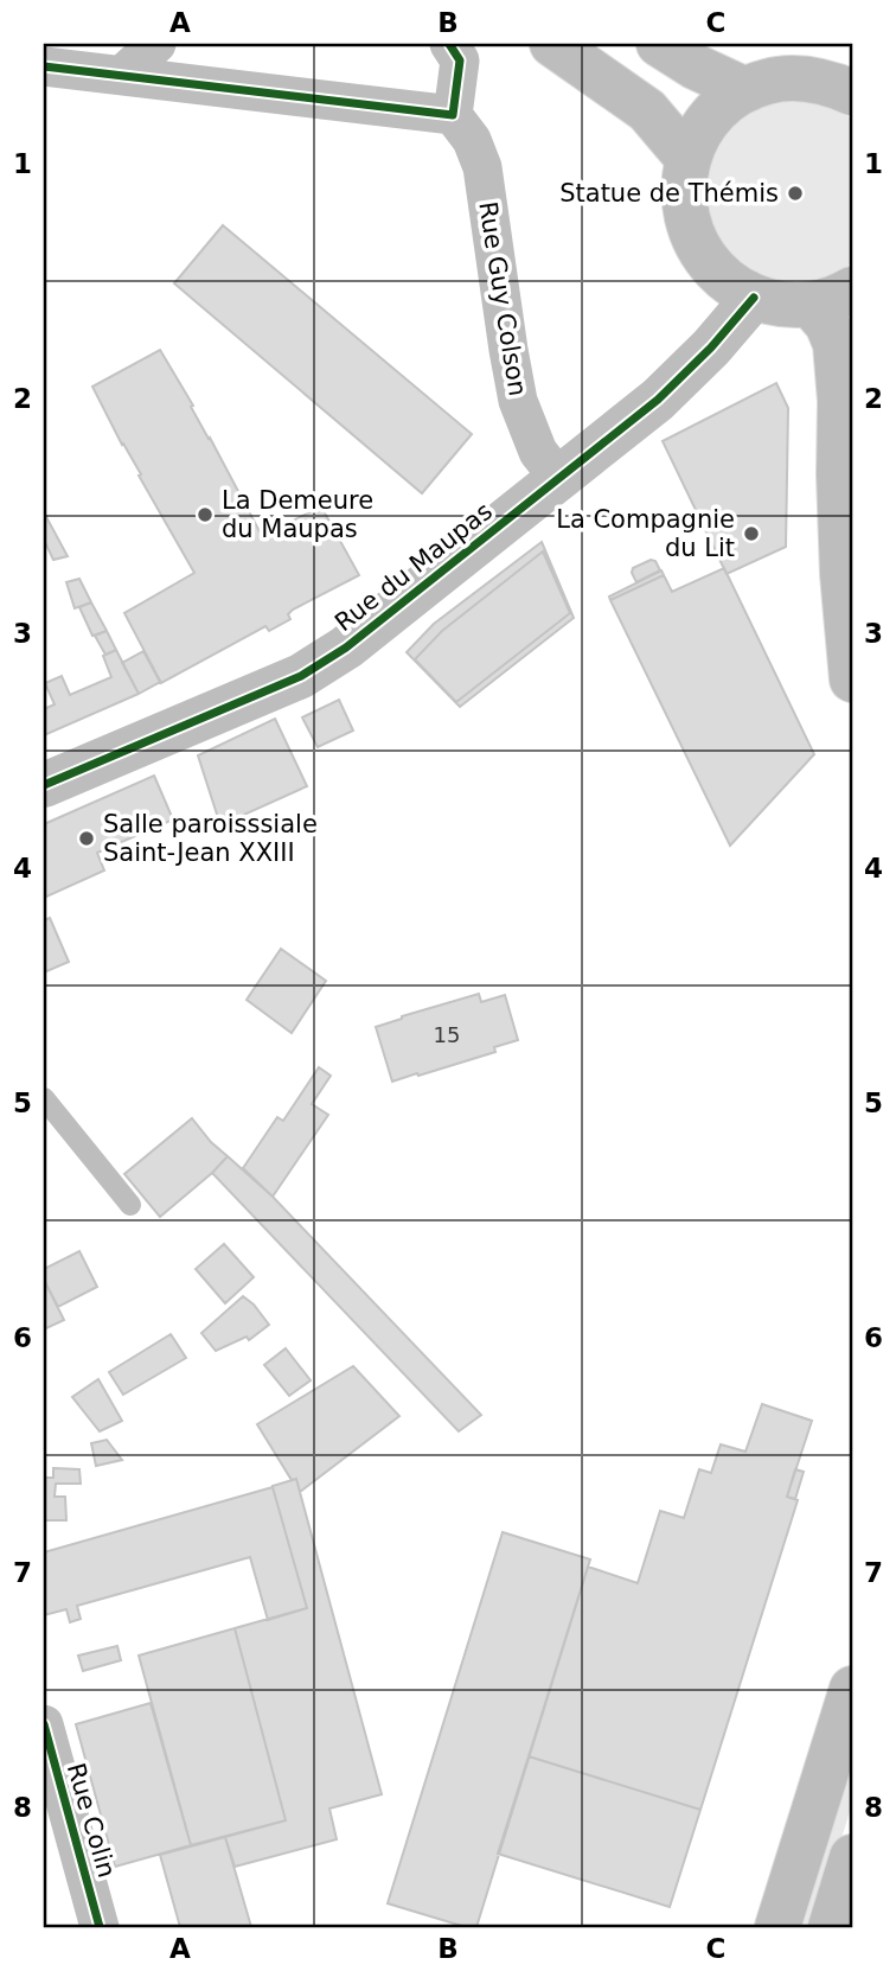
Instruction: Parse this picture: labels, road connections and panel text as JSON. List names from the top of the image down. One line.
{"streets":{"main road":["Rue du Maupas"],"street":["Rue Guy Colson","Rue Colin"]},"crossings":[["Rue Guy Colson","Rue du Maupas"]],"places":["Statue de Thémis","La Demeure du Maupas","La Compagnie du Lit","Salle paroisssiale Saint-Jean XXIII"],"house_numbers":["15"],"grid":{"columns":["A","B","C"],"rows":["1","2","3","4","5","6","7","8"]}}
